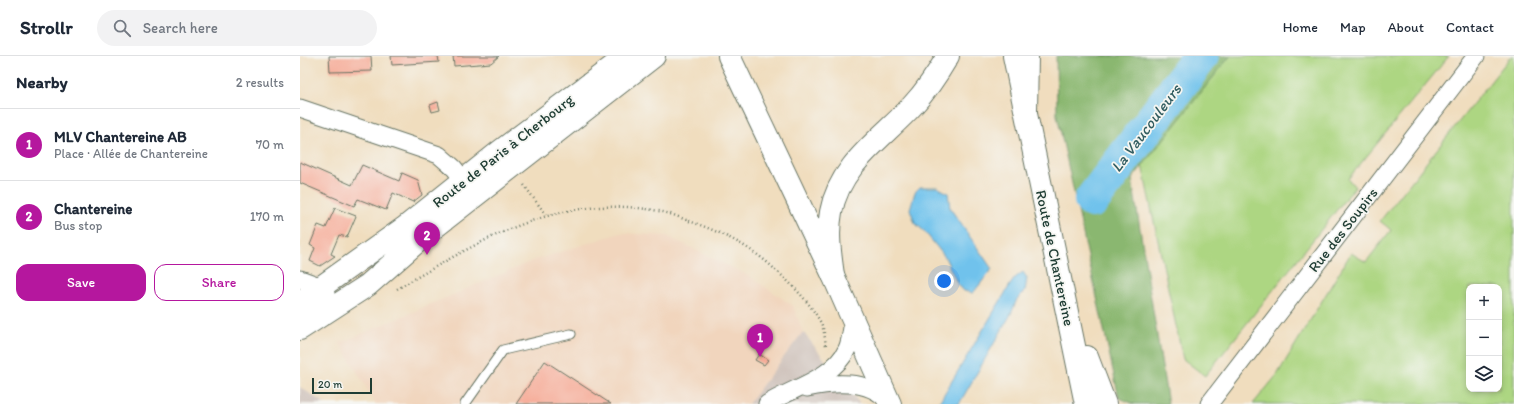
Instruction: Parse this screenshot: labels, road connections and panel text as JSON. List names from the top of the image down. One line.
{"streets":{"main road":["Route de Paris à Cherbourg","Route de Chantereine"],"street":["Rue des Soupirs"]},"water":["La Vaucouleurs"],"scale_bar":"20 m","page":{"header":"Strollr","search":"Search here","nav":["Home","Map","About","Contact"],"heading":["Nearby","2 results"],"list":[{"mark":"1","name":"MLV Chantereine AB","note":"Place · Allée de Chantereine","value":"70 m"},{"mark":"2","name":"Chantereine","note":"Bus stop","value":"170 m"}],"pins":["2","1"],"buttons":["Save","Share"],"map_buttons":["+","−"],"scale":"20 m"}}
